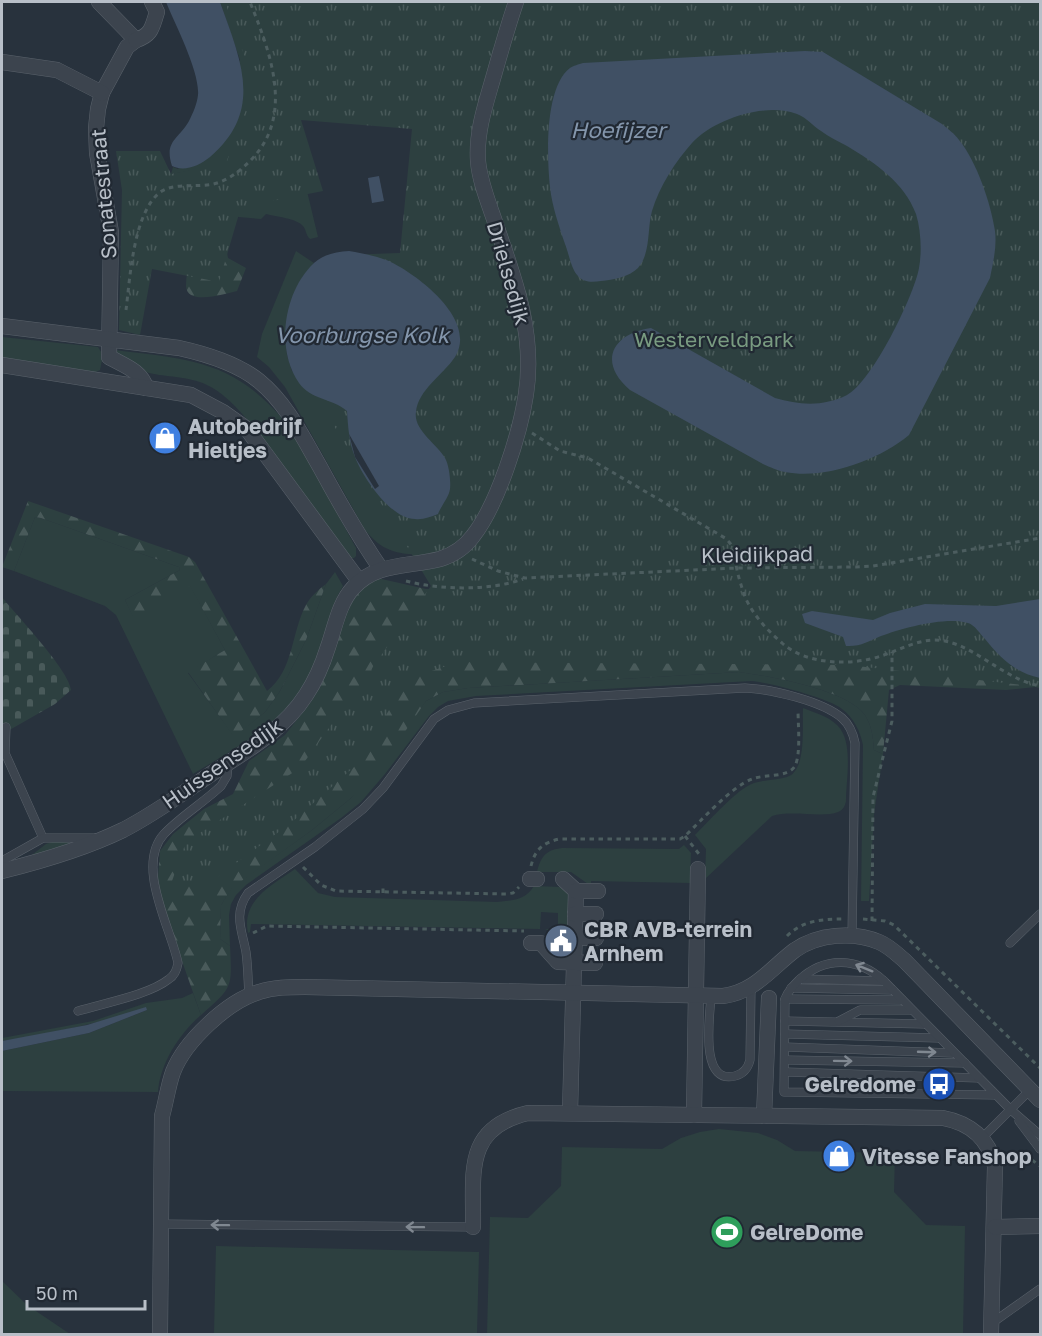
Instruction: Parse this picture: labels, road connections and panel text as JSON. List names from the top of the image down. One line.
{"streets":{"street":["Sonatestraat","Drielsedijk","Huissensedijk"],"path":["Kleidijkpad"]},"crossings":[["Drielsedijk","Huissensedijk"]],"water":["Hoefijzer","Voorburgse Kolk"],"parks":["Westerveldpark"],"places":{"shop":["Autobedrijf Hieltjes","Vitesse Fanshop"],"public building":["CBR AVB-terrein Arnhem"],"bus stop":["Gelredome"],"sports":["GelreDome"]},"scale_bar":"50 m"}
